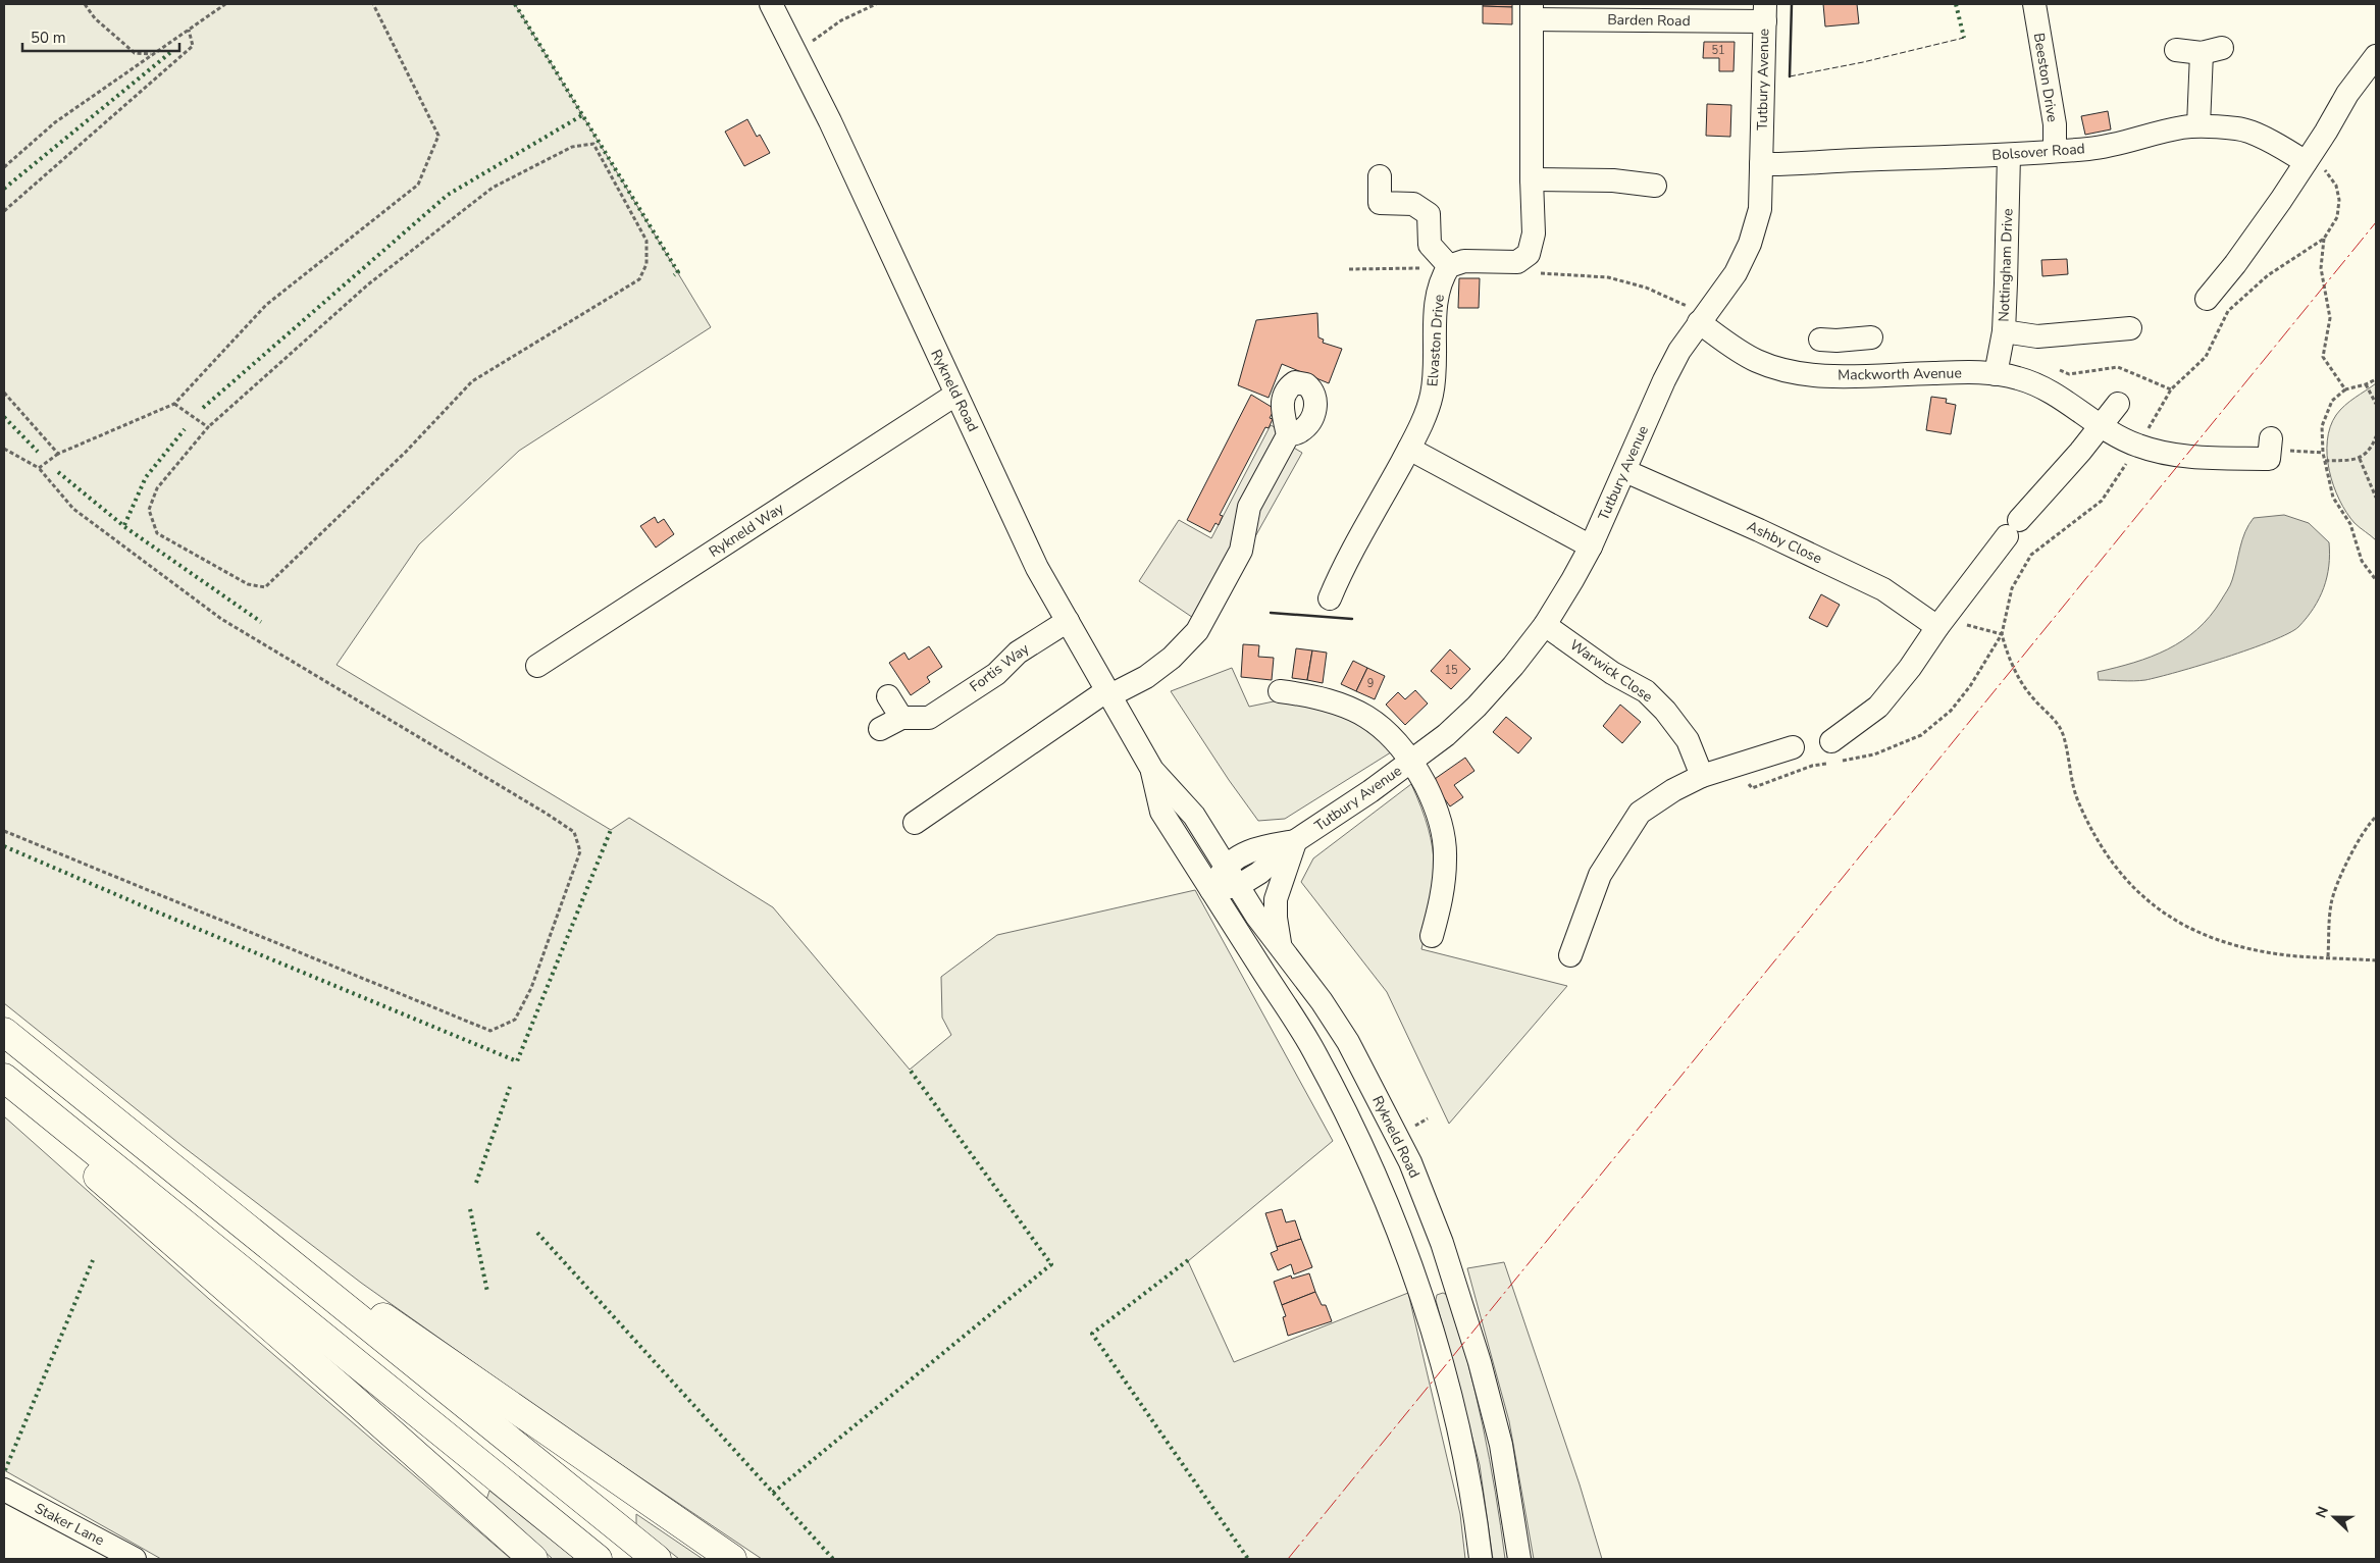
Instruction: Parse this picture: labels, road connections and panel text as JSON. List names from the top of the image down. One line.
{"streets":{"street":["Barden Road","Beeston Drive","Tutbury Avenue","Bolsover Road","Nottingham Drive","Elvaston Drive","Mackworth Avenue","Rykneld Road","Rykneld Way","Ashby Close","Fortis Way","Warwick Close","Staker Lane"]},"crossings":[["Barden Road","Tutbury Avenue"],["Beeston Drive","Bolsover Road"],["Tutbury Avenue","Bolsover Road"],["Tutbury Avenue","Mackworth Avenue"],["Tutbury Avenue","Rykneld Road"],["Tutbury Avenue","Ashby Close"],["Tutbury Avenue","Warwick Close"],["Bolsover Road","Nottingham Drive"],["Nottingham Drive","Mackworth Avenue"],["Rykneld Road","Rykneld Way"],["Rykneld Road","Fortis Way"]],"house_numbers":["51","15","9"],"scale_bar":"50 m","north":"left"}
